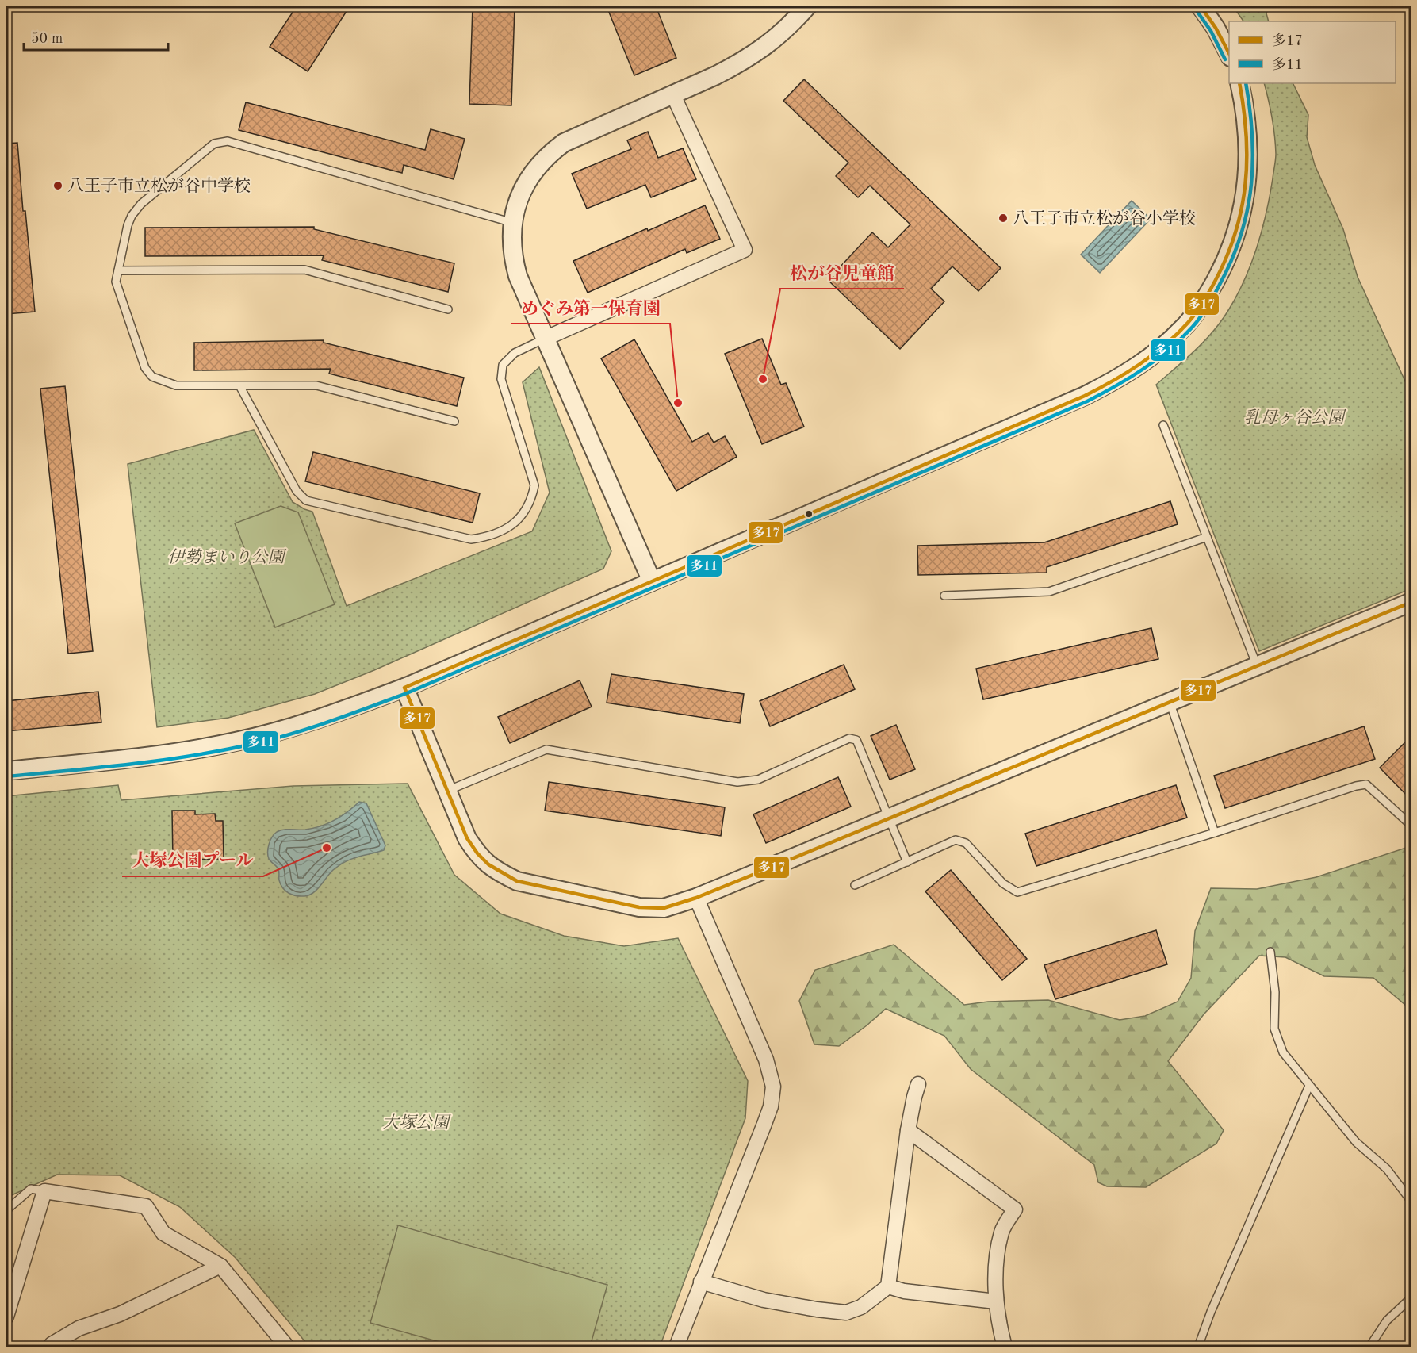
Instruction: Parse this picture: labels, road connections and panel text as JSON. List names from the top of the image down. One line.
{"parks":["乳母ヶ谷公園","伊勢まいり公園","大塚公園"],"places":["八王子市立松が谷中学校","八王子市立松が谷小学校","松が谷児童館","めぐみ第一保育園","大塚公園プール"],"lines":["transit line 多17","transit line 多11"],"legend":["多17","多11"],"scale_bar":"50 m"}
